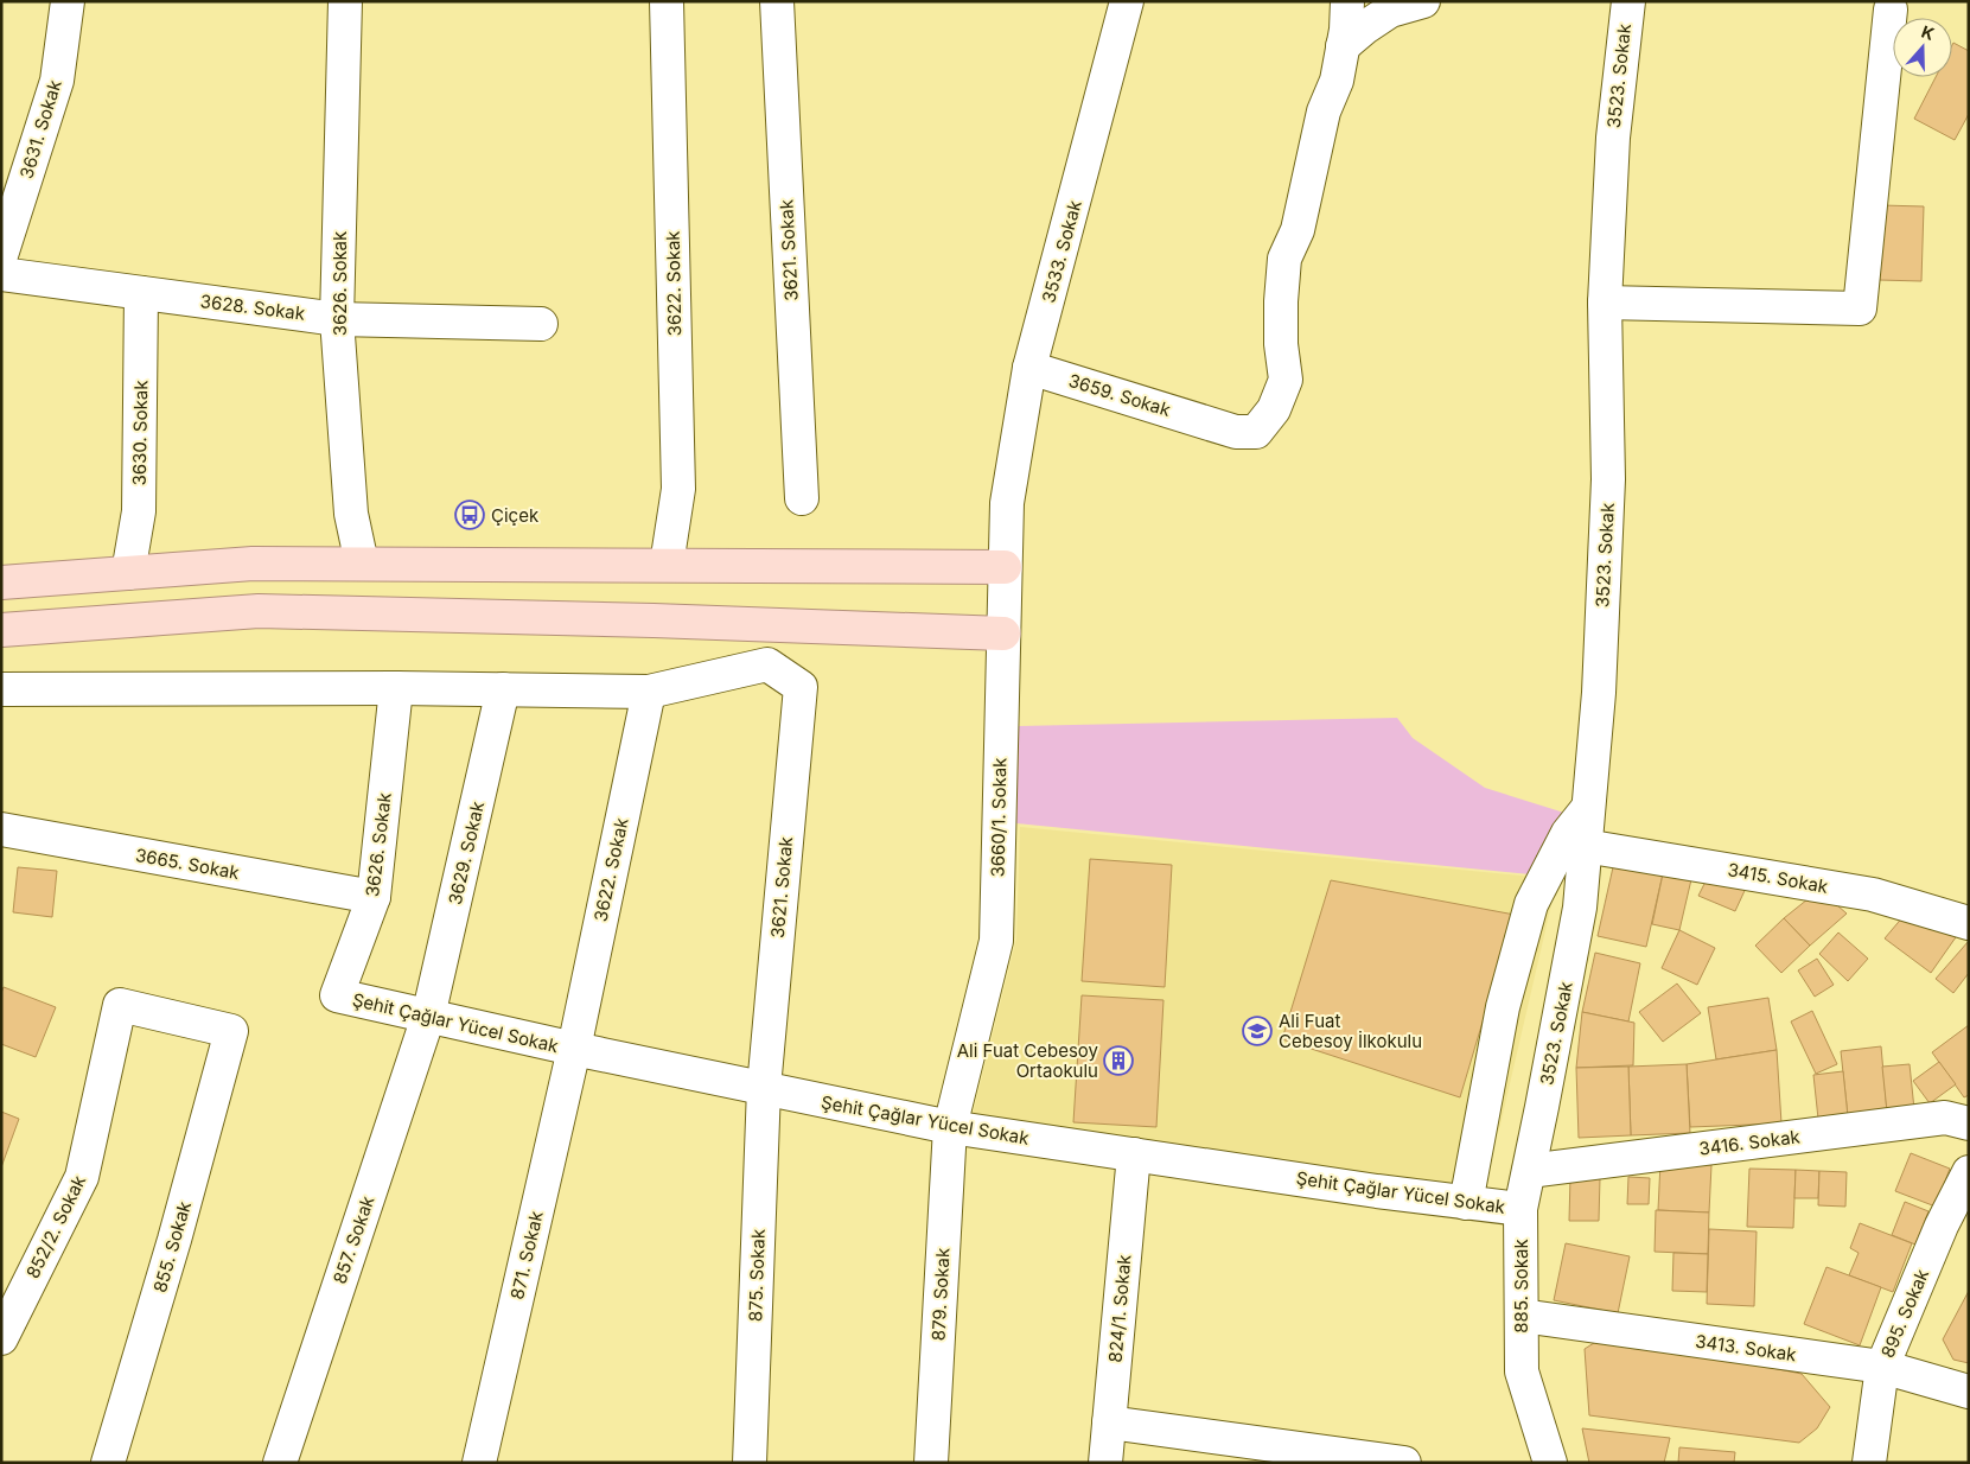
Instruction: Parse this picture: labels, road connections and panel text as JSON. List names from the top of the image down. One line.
{"streets":{"street":["3523. Sokak","3631. Sokak","3621. Sokak","3533. Sokak","3626. Sokak","3622. Sokak","3628. Sokak","3659. Sokak","3630. Sokak","3660/1. Sokak","3629. Sokak","3665. Sokak","3415. Sokak","Şehit Çağlar Yücel Sokak","3416. Sokak","852/2. Sokak","857. Sokak","855. Sokak","871. Sokak","875. Sokak","885. Sokak","879. Sokak","824/1. Sokak","895. Sokak","3413. Sokak"]},"crossings":[["3523. Sokak","3415. Sokak"],["3523. Sokak","885. Sokak"],["3621. Sokak","3622. Sokak"],["3621. Sokak","Şehit Çağlar Yücel Sokak"],["3621. Sokak","875. Sokak"],["3533. Sokak","3659. Sokak"],["3533. Sokak","3660/1. Sokak"],["3626. Sokak","3628. Sokak"],["3626. Sokak","3665. Sokak"],["3626. Sokak","Şehit Çağlar Yücel Sokak"],["3622. Sokak","Şehit Çağlar Yücel Sokak"],["3622. Sokak","871. Sokak"],["3628. Sokak","3630. Sokak"],["3660/1. Sokak","Şehit Çağlar Yücel Sokak"],["3660/1. Sokak","879. Sokak"],["3629. Sokak","Şehit Çağlar Yücel Sokak"],["3629. Sokak","857. Sokak"],["Şehit Çağlar Yücel Sokak","857. Sokak"],["Şehit Çağlar Yücel Sokak","871. Sokak"],["Şehit Çağlar Yücel Sokak","875. Sokak"],["Şehit Çağlar Yücel Sokak","885. Sokak"],["Şehit Çağlar Yücel Sokak","879. Sokak"],["Şehit Çağlar Yücel Sokak","824/1. Sokak"],["3416. Sokak","885. Sokak"],["852/2. Sokak","855. Sokak"],["885. Sokak","3413. Sokak"],["895. Sokak","3413. Sokak"]],"places":{"bus stop":["Çiçek"],"school or university":["Ali Fuat Cebesoy İlkokulu"],"building":["Ali Fuat Cebesoy Ortaokulu"]},"north":"top"}
